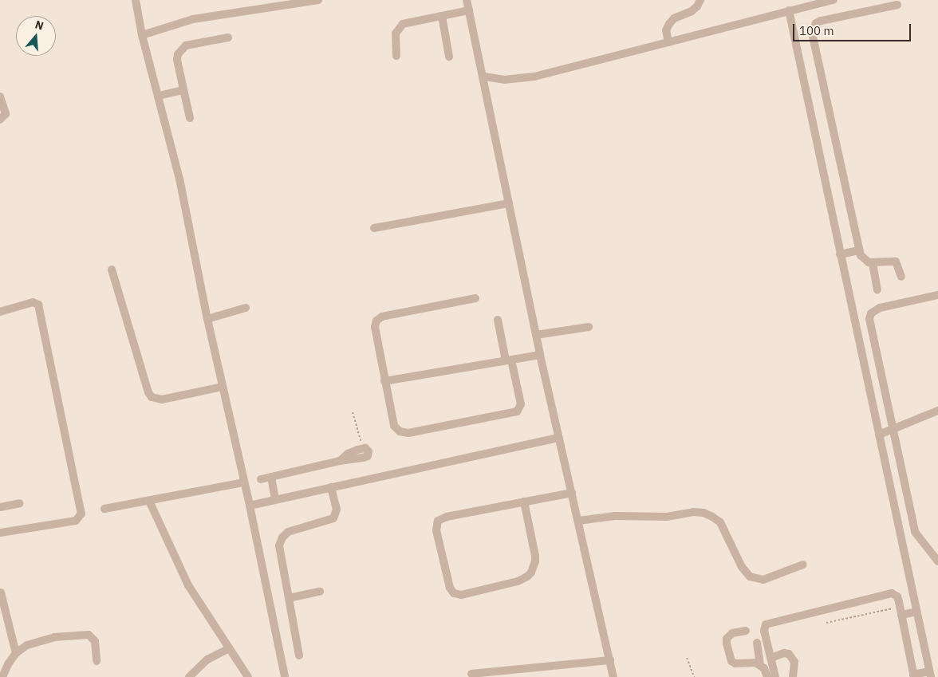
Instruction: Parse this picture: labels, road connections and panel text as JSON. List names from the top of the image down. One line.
{"scale_bar":"100 m","north":"top"}
